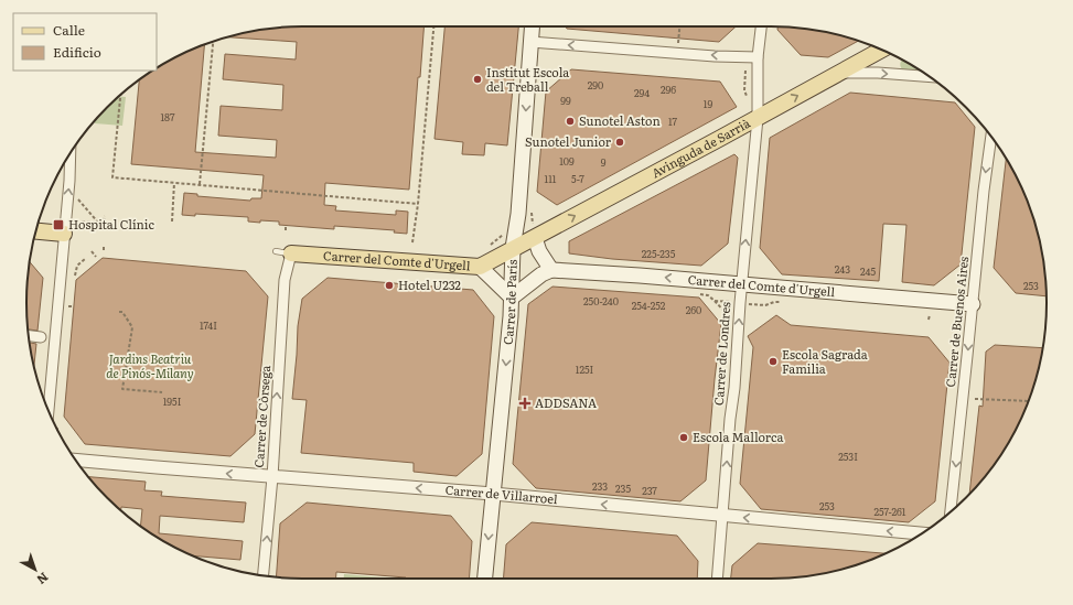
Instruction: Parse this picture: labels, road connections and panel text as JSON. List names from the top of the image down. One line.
{"streets":{"main road":["Avinguda de Sarrià","Carrer del Comte d'Urgell","Carrer de París"],"street":["Carrer de Buenos Aires","Carrer de Londres","Carrer de Còrsega","Carrer de Villarroel"]},"crossings":[["Avinguda de Sarrià","Carrer del Comte d'Urgell"],["Avinguda de Sarrià","Carrer de París"],["Avinguda de Sarrià","Carrer de Londres"],["Carrer del Comte d'Urgell","Carrer de París"],["Carrer del Comte d'Urgell","Carrer de Buenos Aires"],["Carrer del Comte d'Urgell","Carrer de Londres"],["Carrer del Comte d'Urgell","Carrer de Còrsega"],["Carrer de París","Carrer de Villarroel"],["Carrer de Londres","Carrer de Villarroel"],["Carrer de Còrsega","Carrer de Villarroel"]],"one_way":["Avinguda de Sarrià","Carrer de París","Carrer de Buenos Aires","Carrer de Londres","Carrer de Còrsega","Carrer de Villarroel"],"parks":["Jardins Beatriu de Pinós-Milany"],"places":{"other":["Institut Escola del Treball","Sunotel Aston","Sunotel Junior","Hotel U232","Escola Sagrada Familia","Escola Mallorca"],"transit":["Hospital Clínic"],"health":["ADDSANA"]},"house_numbers":["290","296","294","99","19","187","17","109","9","111","5-7","225-235","243","245","253","250-240","254-252","260","174I","125I","195I","253I","233","235","237","253","257-261"],"legend":["Calle","Edificio"],"north":"bottom right"}
